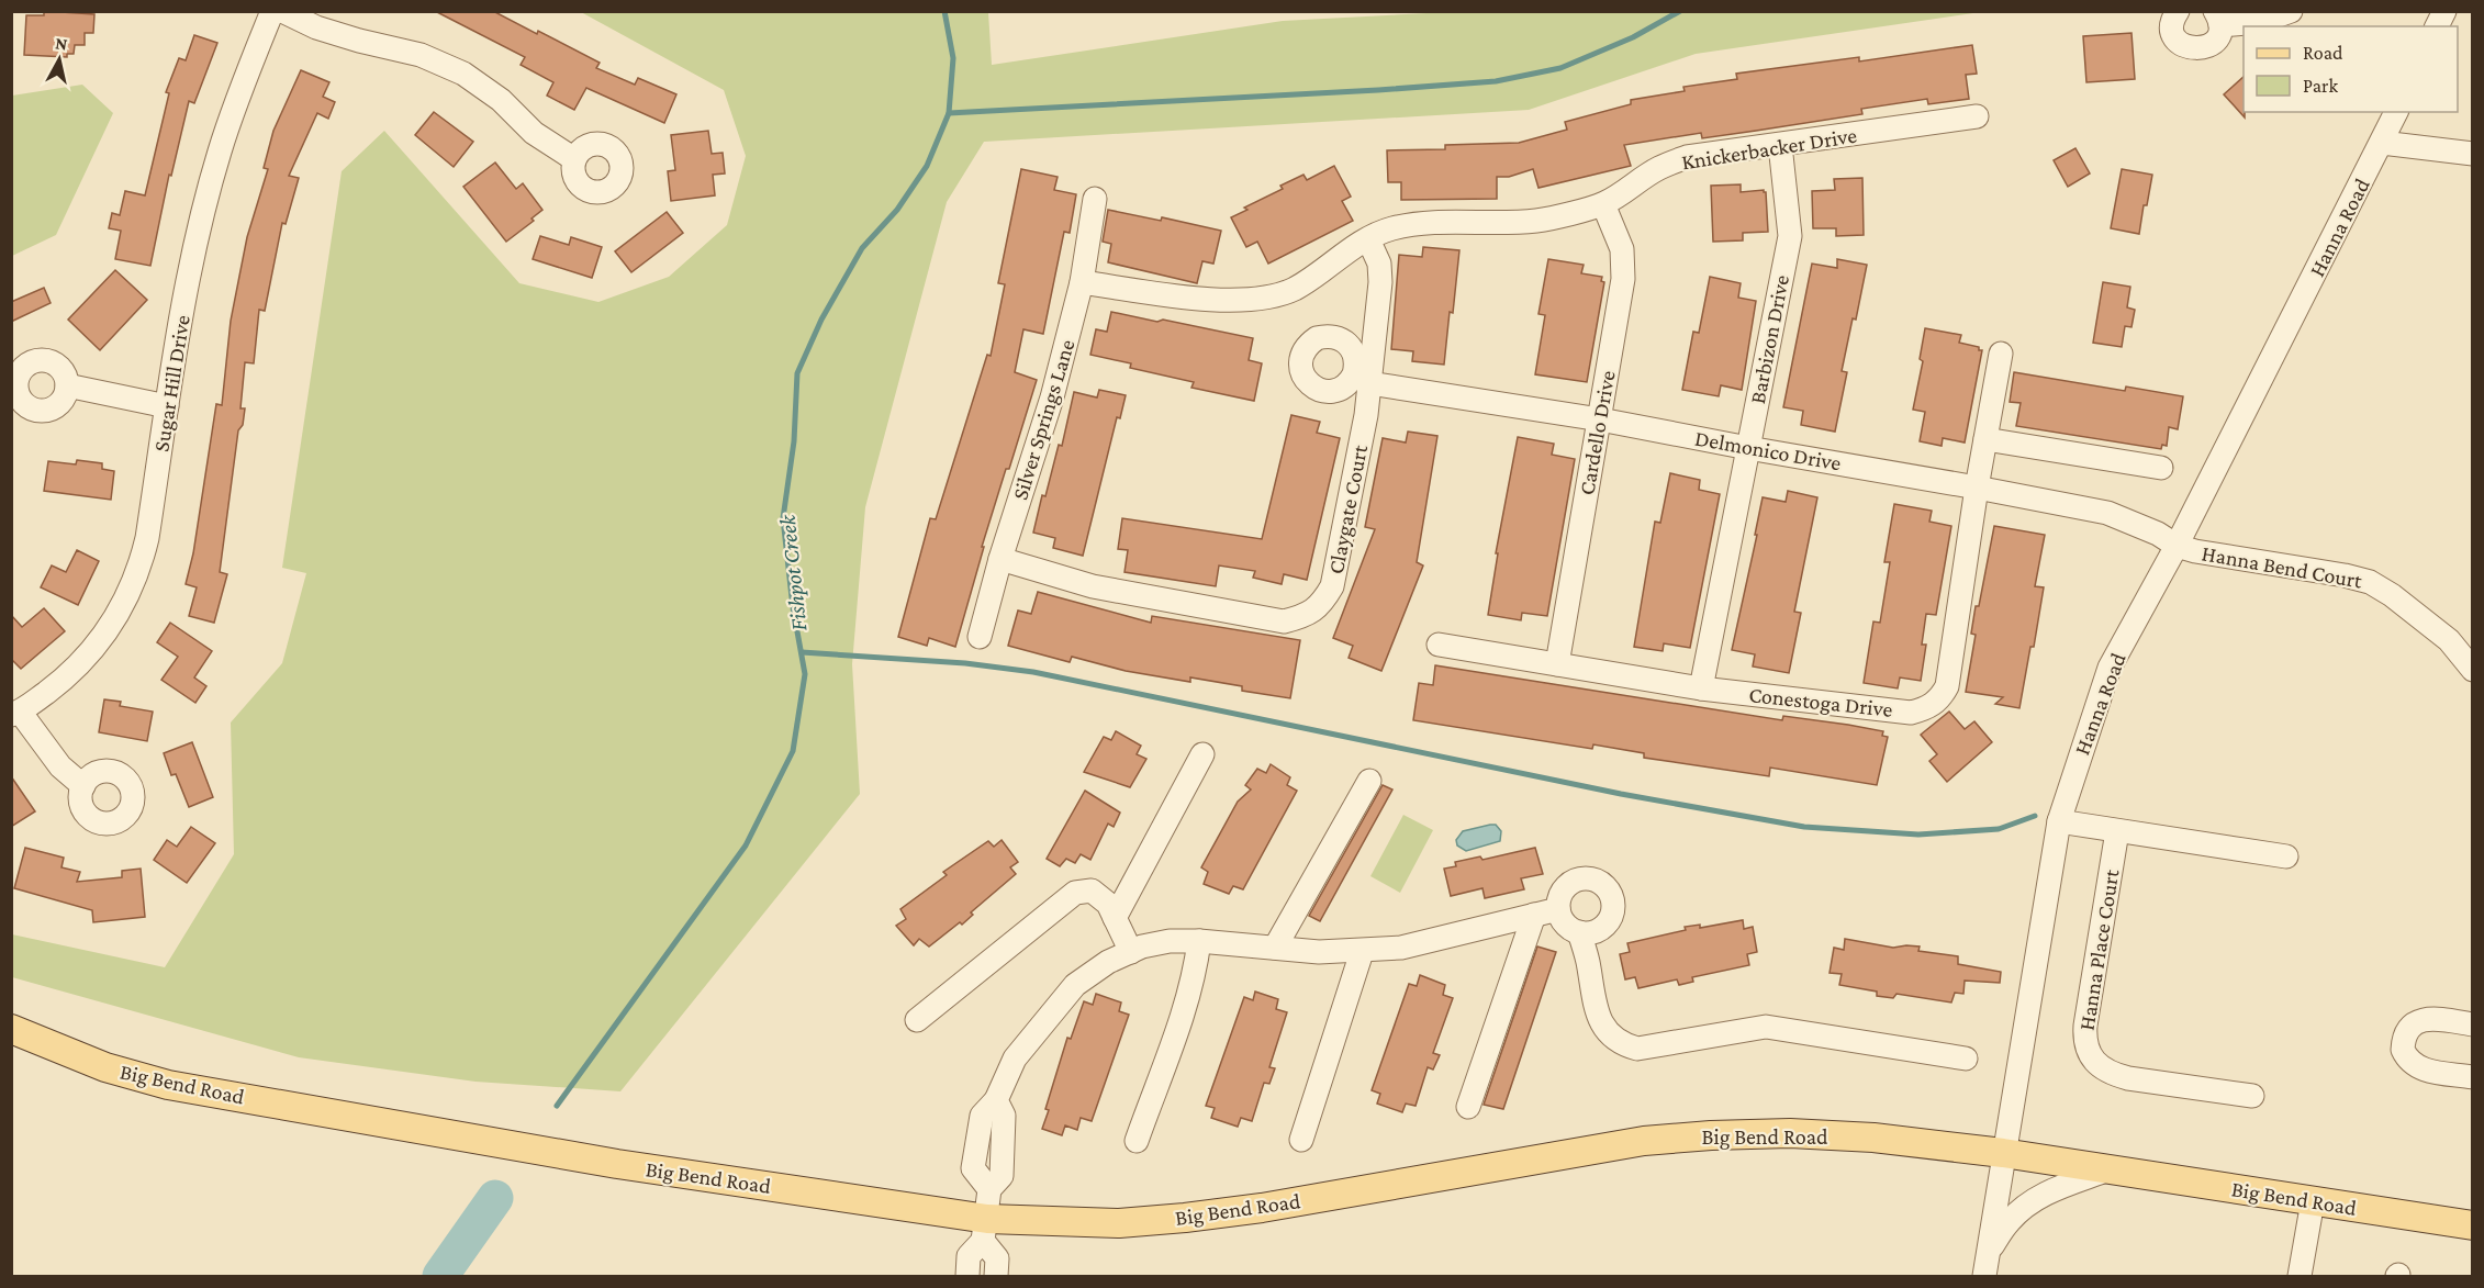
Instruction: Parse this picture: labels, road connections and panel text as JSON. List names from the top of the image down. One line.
{"streets":{"main road":["Big Bend Road"],"street":["Knickerbacker Drive","Hanna Road","Barbizon Drive","Sugar Hill Drive","Silver Springs Lane","Cardello Drive","Delmonico Drive","Claygate Court","Hanna Bend Court","Conestoga Drive","Hanna Place Court"]},"crossings":[["Knickerbacker Drive","Barbizon Drive"],["Knickerbacker Drive","Silver Springs Lane"],["Knickerbacker Drive","Cardello Drive"],["Knickerbacker Drive","Claygate Court"],["Hanna Road","Delmonico Drive"],["Hanna Road","Hanna Bend Court"],["Hanna Road","Big Bend Road"],["Barbizon Drive","Delmonico Drive"],["Barbizon Drive","Conestoga Drive"],["Silver Springs Lane","Claygate Court"],["Cardello Drive","Delmonico Drive"],["Cardello Drive","Conestoga Drive"],["Delmonico Drive","Claygate Court"],["Delmonico Drive","Hanna Bend Court"],["Delmonico Drive","Conestoga Drive"]],"water":["Fishpot Creek"],"legend":["Road","Park"],"north":"top"}
